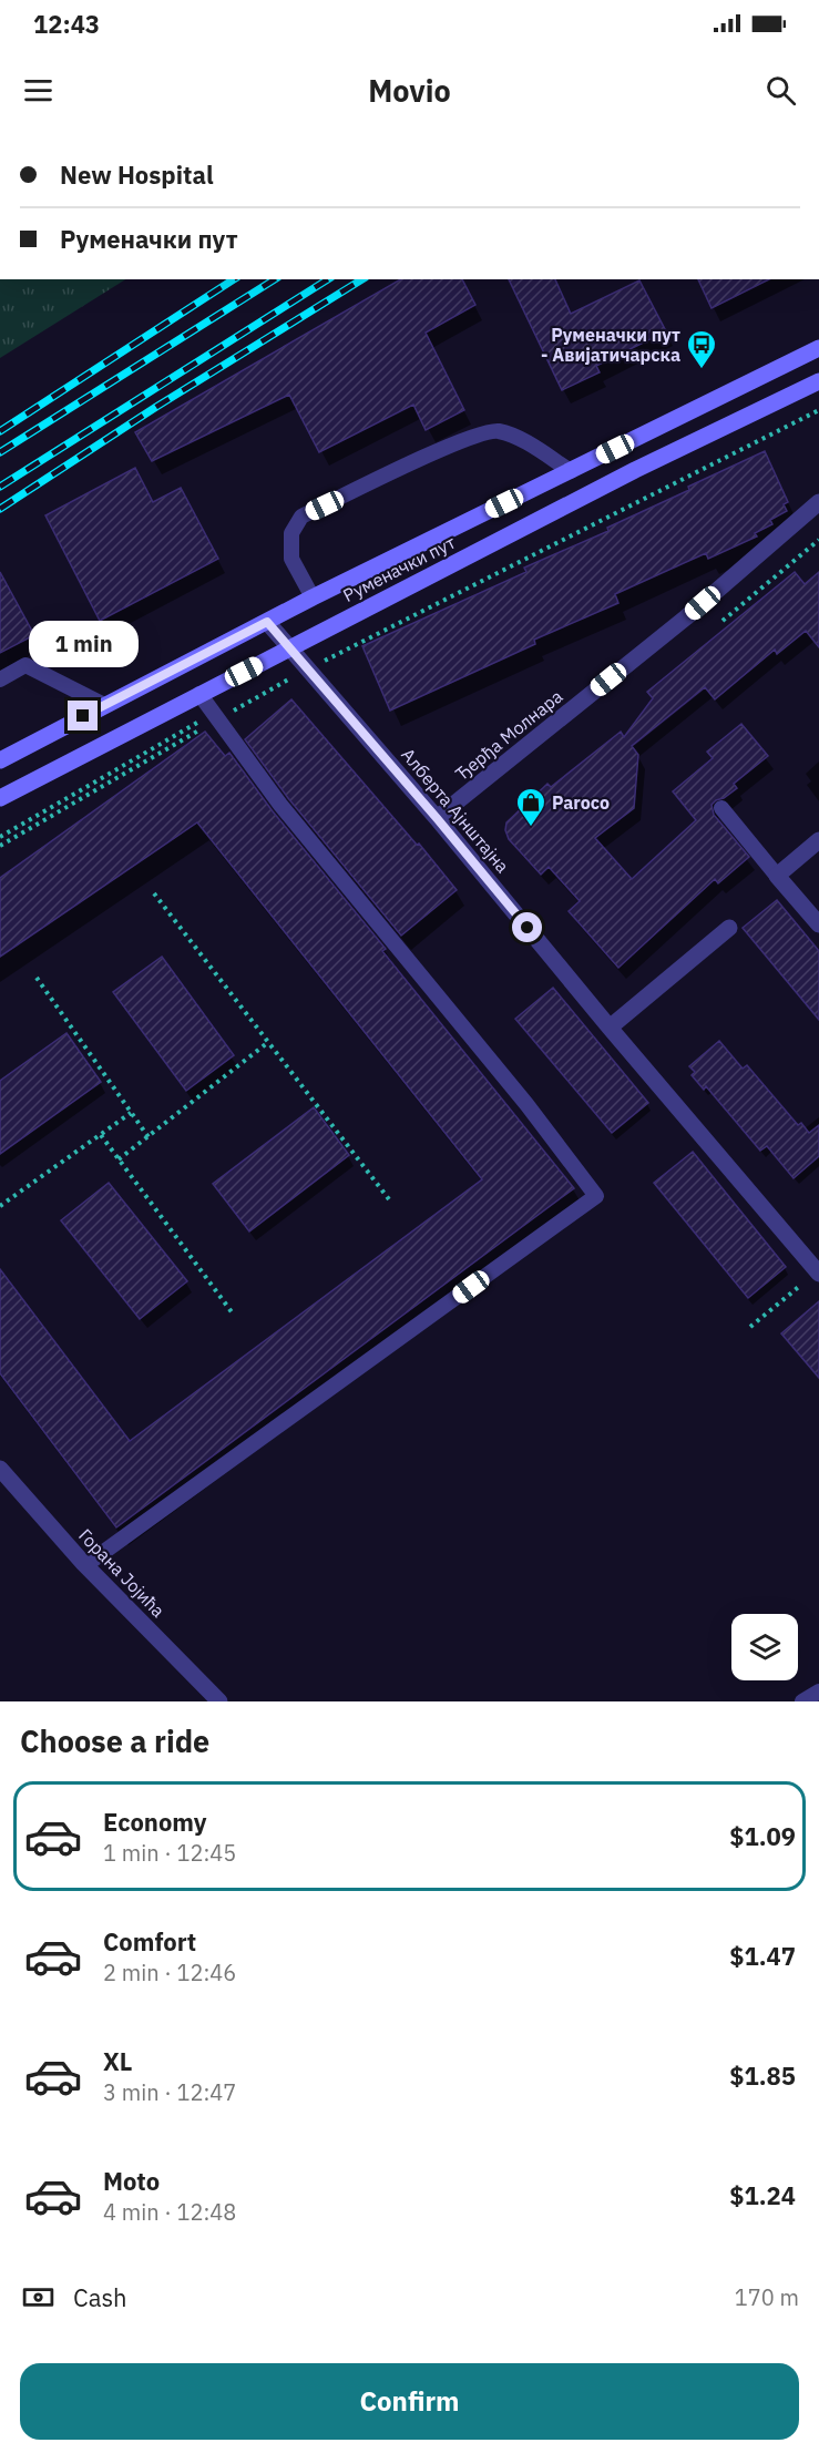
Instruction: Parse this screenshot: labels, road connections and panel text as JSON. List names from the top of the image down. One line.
{"streets":{"main road":["Руменачки пут"],"street":["Ђерђа Молнара","Алберта Ајнштајна","Горана Јојића"]},"crossings":[["Руменачки пут","Алберта Ајнштајна"],["Ђерђа Молнара","Алберта Ајнштајна"]],"places":{"bus stop":["Руменачки пут - Авијатичарска"],"shop":["Paroco"]},"page":{"status":"12:43","header":"Movio","banner":["New Hospital","Руменачки пут"],"bubble":"1 min","heading":"Choose a ride","list":[{"name":"Economy","note":"1 min · 12:45","value":"$1.09"},{"name":"Comfort","note":"2 min · 12:46","value":"$1.47"},{"name":"XL","note":"3 min · 12:47","value":"$1.85"},{"name":"Moto","note":"4 min · 12:48","value":"$1.24"}],"pay":["Cash","170 m"],"buttons":"Confirm"}}
